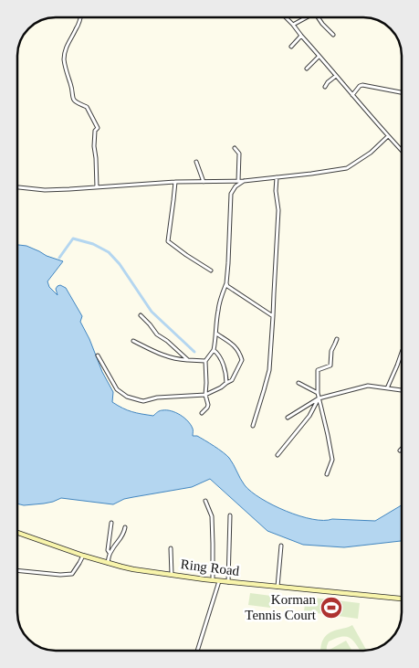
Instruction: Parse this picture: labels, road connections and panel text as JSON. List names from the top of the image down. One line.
{"streets":{"main road":["Ring Road"]},"places":{"sports":["Korman Tennis Court"]}}
